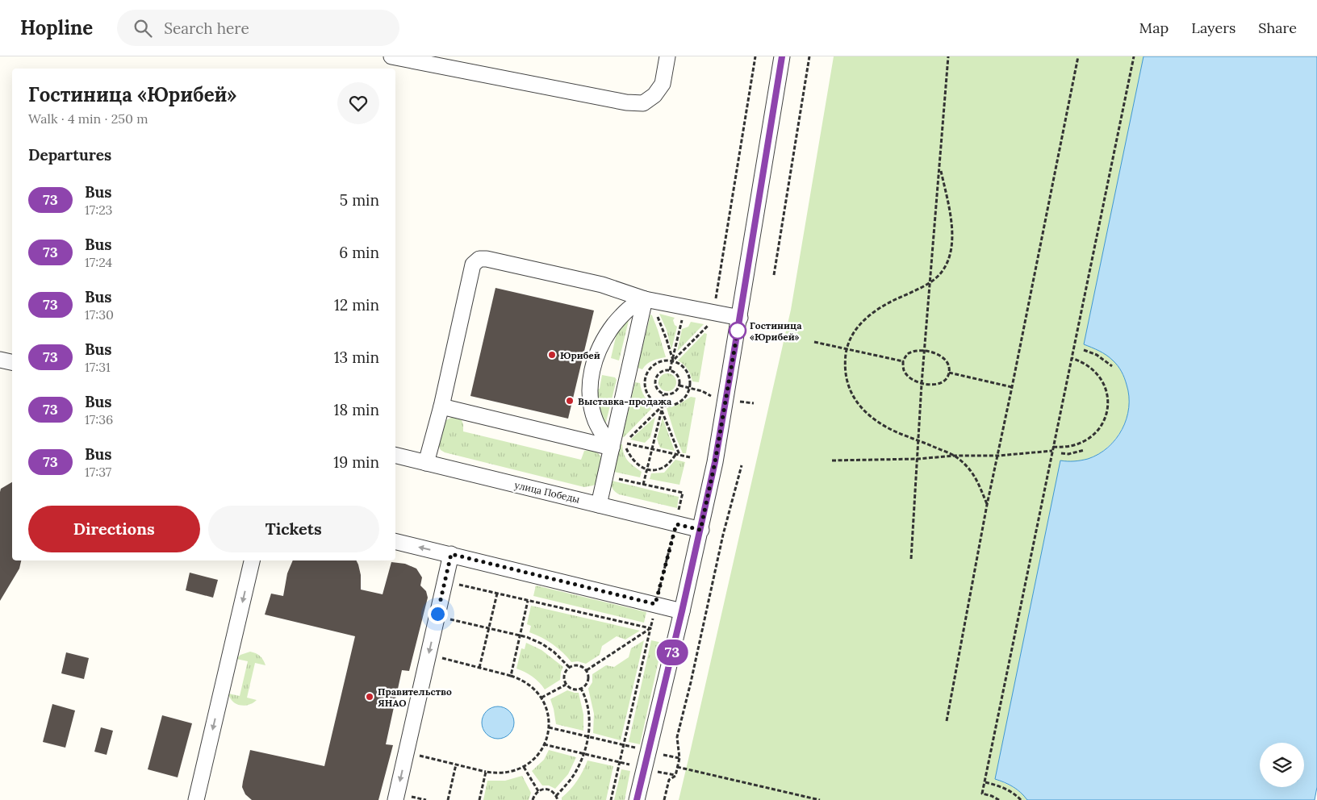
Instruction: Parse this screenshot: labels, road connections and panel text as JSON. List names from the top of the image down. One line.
{"streets":{"street":["улица Победы"]},"places":["Гостиница «Юрибей»","Юрибей","Выставка-продажа","Правительство ЯНАО"],"lines":["bus line 73"],"page":{"header":"Hopline","search":"Search here","nav":["Map","Layers","Share"],"on_map":"73","heading":[["Гостиница «Юрибей»","Walk · 4 min · 250 m"],"Departures"],"list":[{"mark":"73","name":"Bus","note":"17:23","value":"5 min"},{"mark":"73","name":"Bus","note":"17:24","value":"6 min"},{"mark":"73","name":"Bus","note":"17:30","value":"12 min"},{"mark":"73","name":"Bus","note":"17:31","value":"13 min"},{"mark":"73","name":"Bus","note":"17:36","value":"18 min"},{"mark":"73","name":"Bus","note":"17:37","value":"19 min"}],"buttons":["Directions","Tickets"]}}
